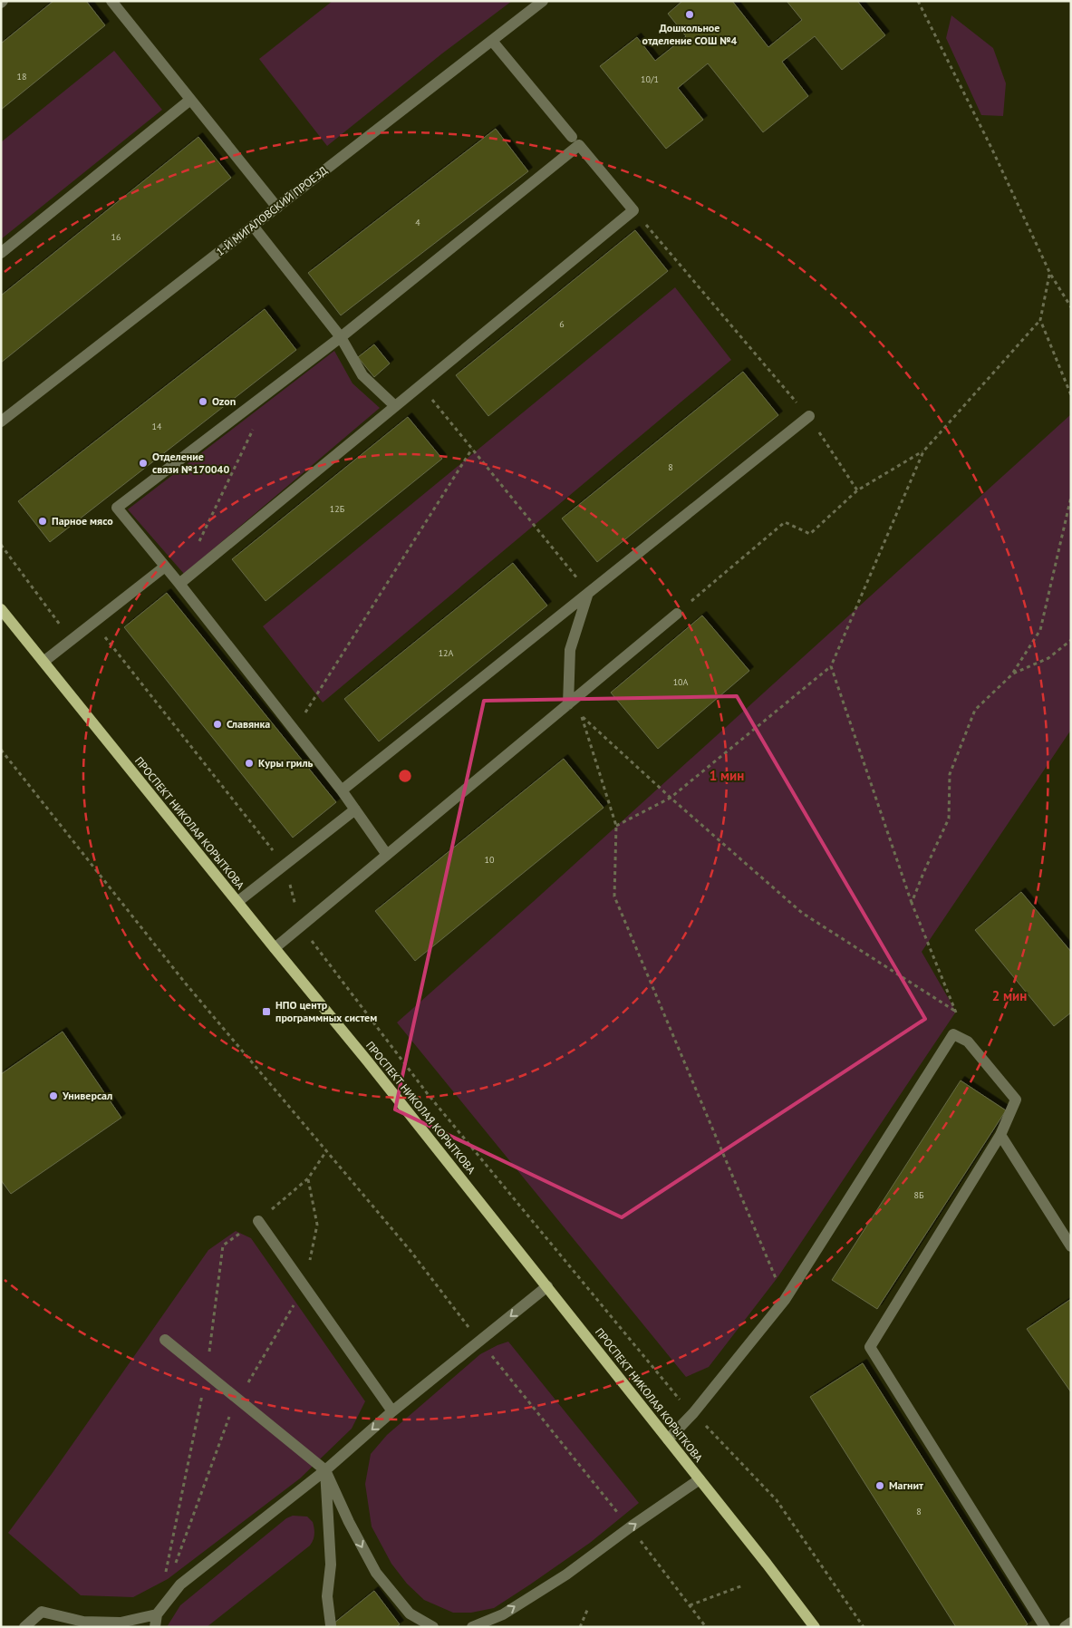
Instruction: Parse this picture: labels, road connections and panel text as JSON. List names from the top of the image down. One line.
{"streets":{"main road":["ПРОСПЕКТ НИКОЛАЯ КОРЫТКОВА"],"street":["1-Й МИГАЛОВСКИЙ ПРОЕЗД"]},"places":{"other":["Дошкольное отделение СОШ №4","Ozon","Отделение связи №170040","Парное мясо","Славянка","Куры гриль","Универсал","Магнит"],"transit":["НПО центр программных систем"]},"house_numbers":["18","10/1","4","16","6","14","8","12Б","12А","10А","10","8Б","8"],"rings":["1 мин","2 мин"]}
